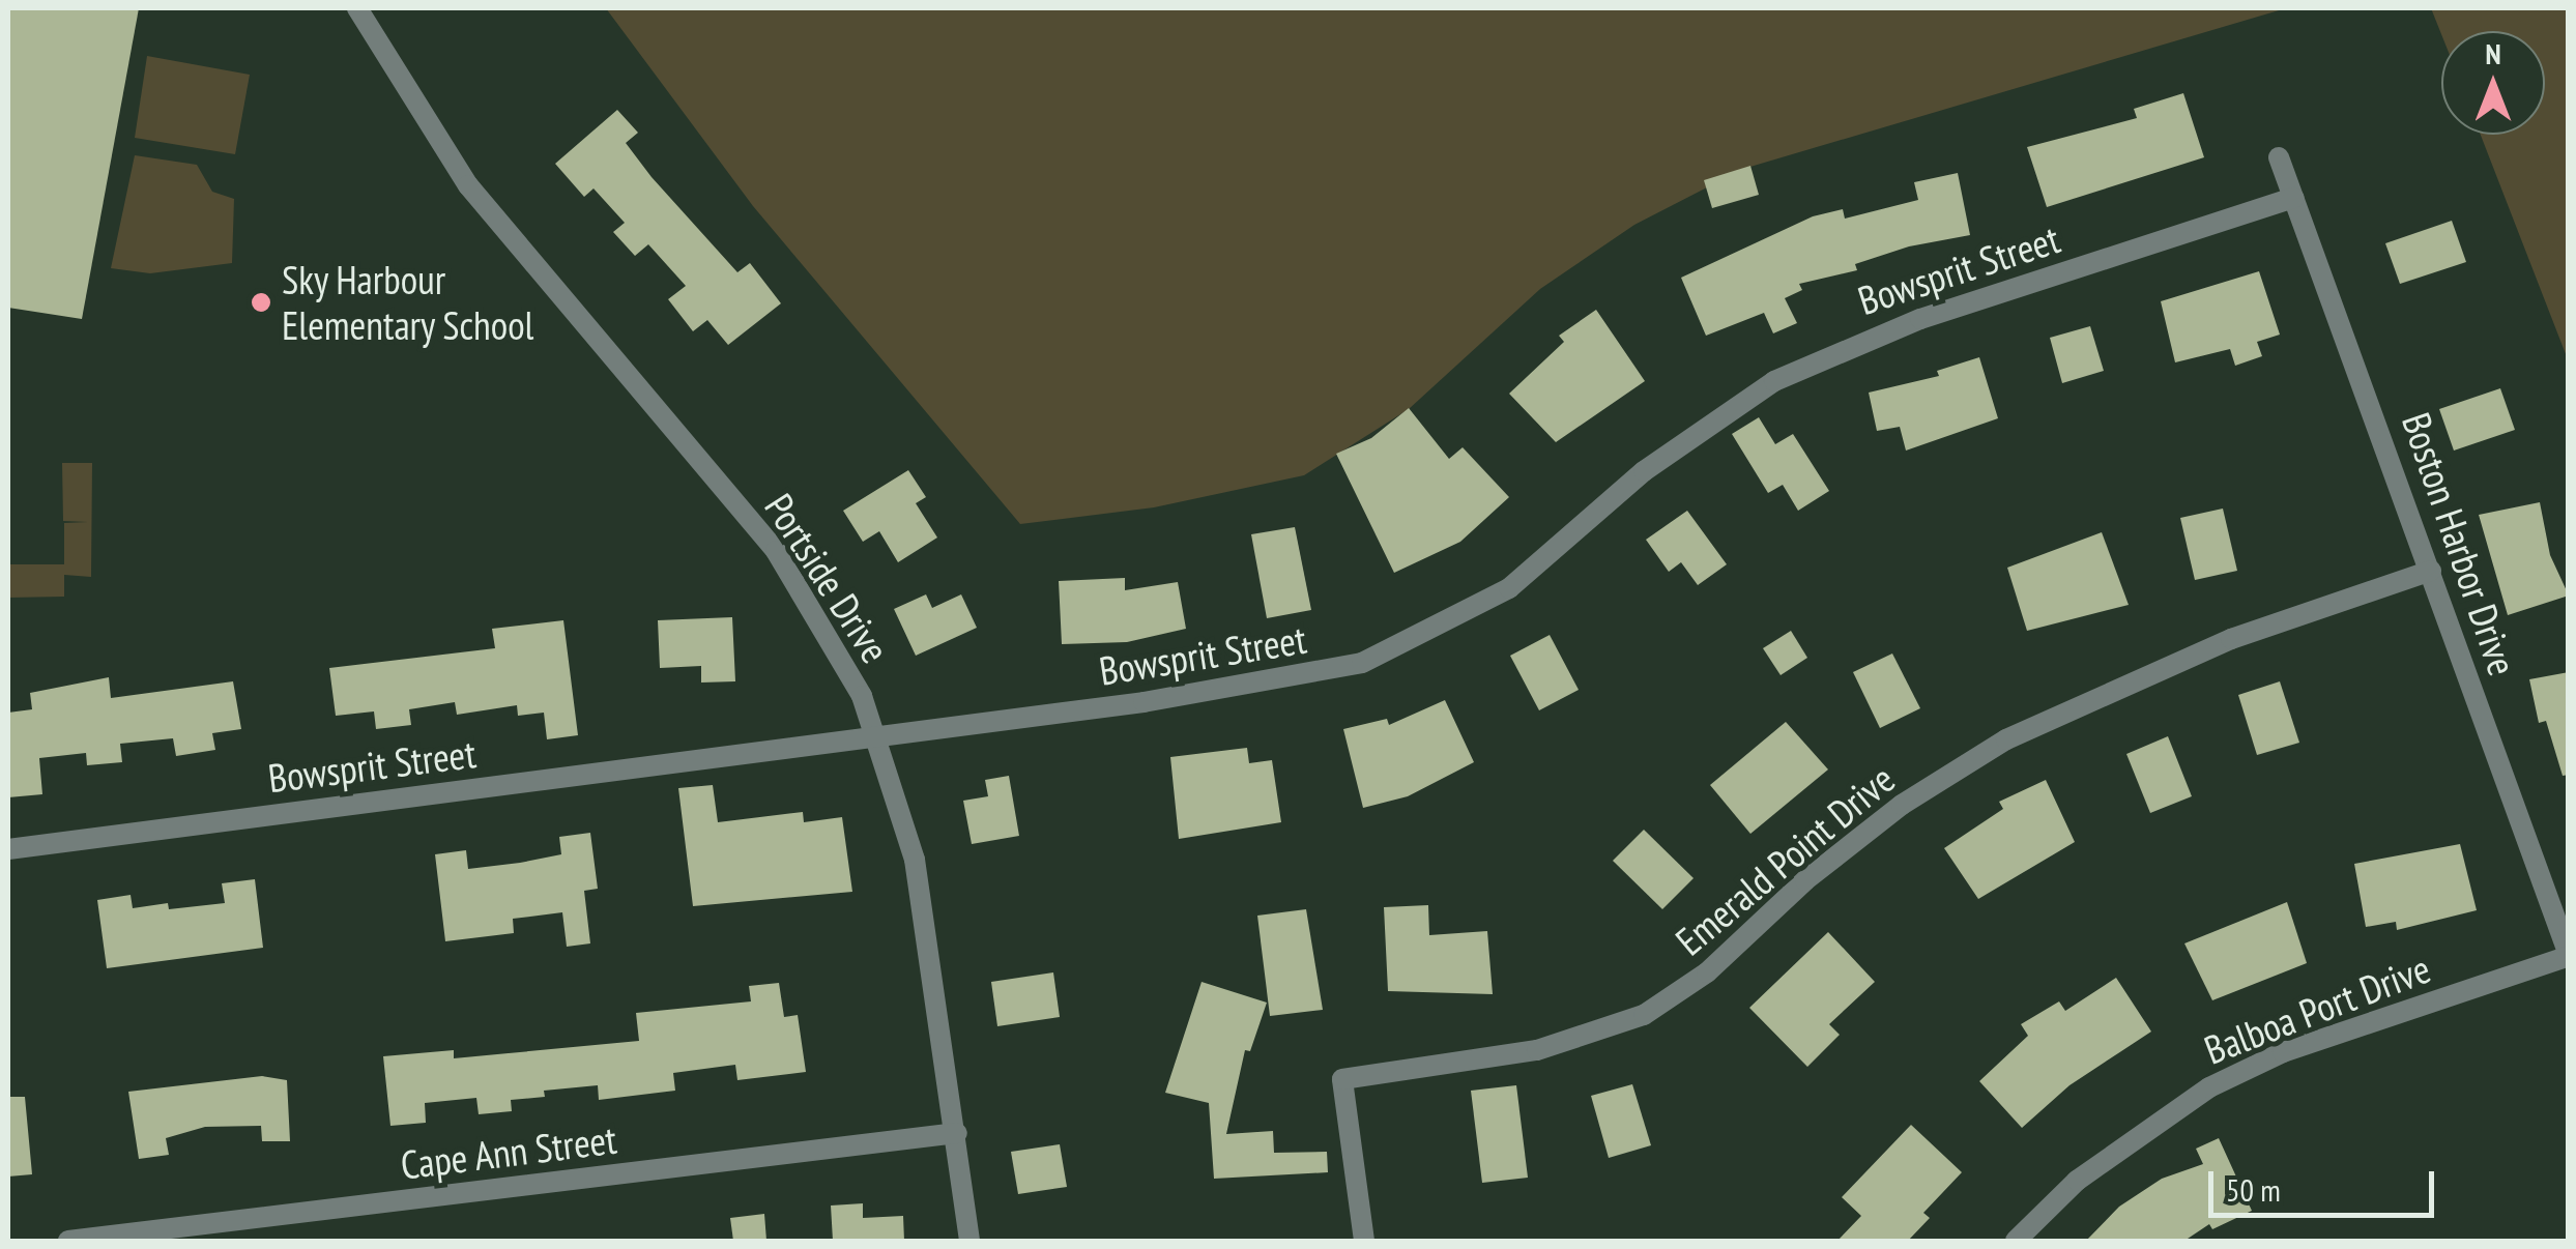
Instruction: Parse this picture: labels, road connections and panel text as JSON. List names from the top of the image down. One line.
{"streets":{"street":["Bowsprit Street","Boston Harbor Drive","Portside Drive","Emerald Point Drive","Balboa Port Drive","Cape Ann Street"]},"crossings":[["Bowsprit Street","Boston Harbor Drive"],["Bowsprit Street","Portside Drive"],["Boston Harbor Drive","Emerald Point Drive"],["Boston Harbor Drive","Balboa Port Drive"],["Portside Drive","Cape Ann Street"]],"places":["Sky Harbour Elementary School"],"scale_bar":"50 m","north":"top"}
